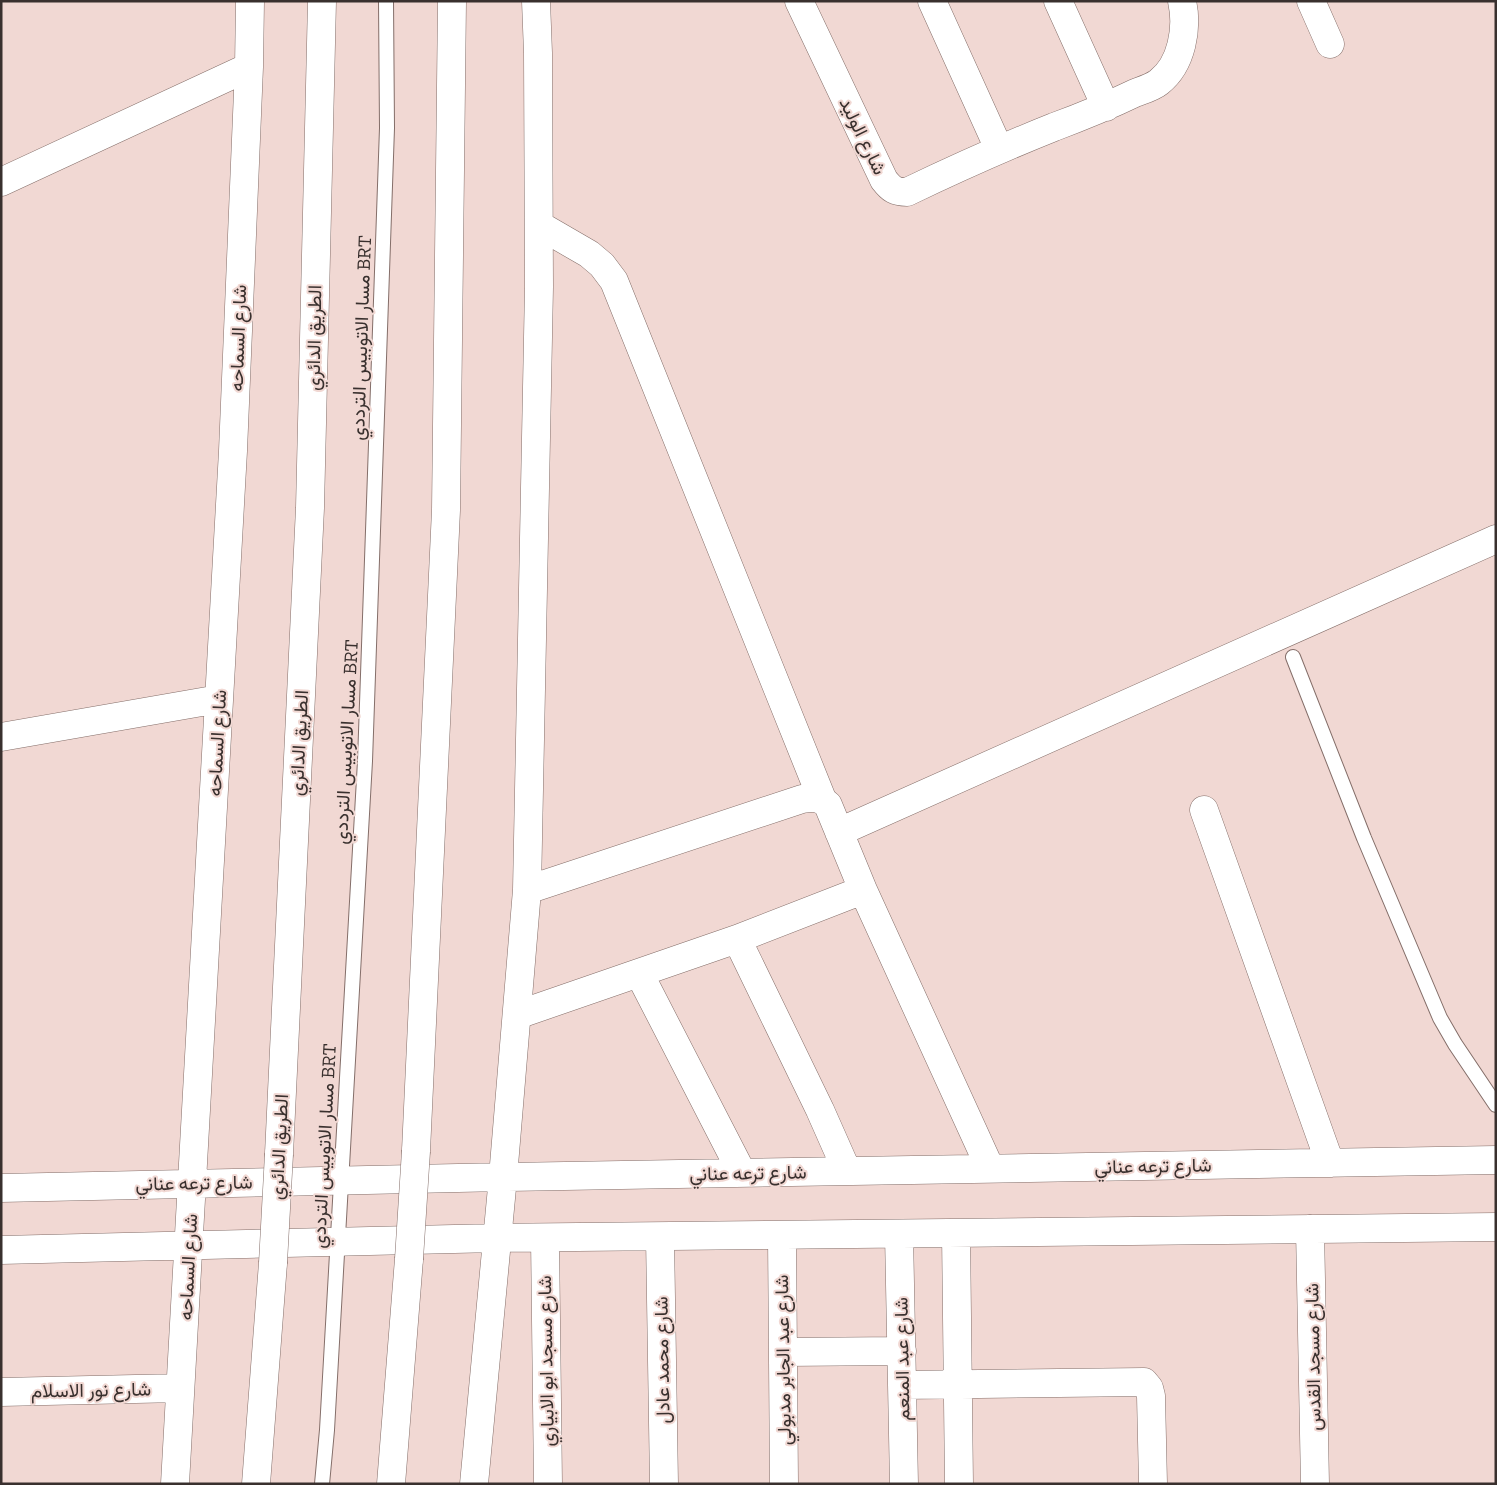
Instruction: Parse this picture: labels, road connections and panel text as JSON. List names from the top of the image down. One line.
{"streets":{"main road":["شارع الوليد","شارع السماحه","الطريق الدائري","شارع ترعه عناني","شارع مسجد القدس","شارع عبد المنعم","شارع محمد عادل","شارع عبد الجابر مدبولي","شارع مسجد ابو الابياري","شارع نور الاسلام"],"lane":["مسار الاتوبيس الترددي BRT"]},"crossings":[["شارع السماحه","شارع ترعه عناني"],["شارع السماحه","شارع نور الاسلام"]]}
